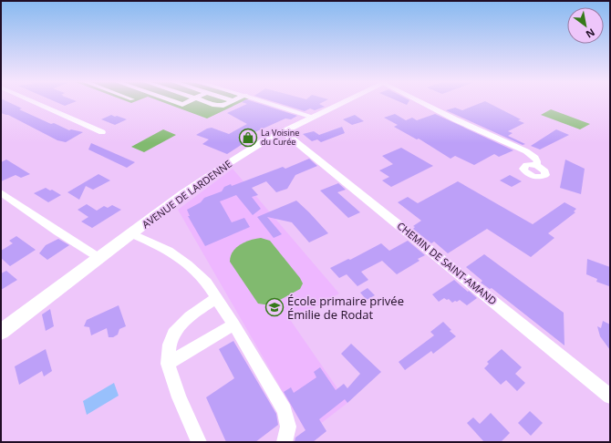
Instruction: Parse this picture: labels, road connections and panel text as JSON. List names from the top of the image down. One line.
{"streets":{"main road":["AVENUE DE LARDENNE"],"street":["CHEMIN DE SAINT-AMAND"]},"crossings":[["AVENUE DE LARDENNE","CHEMIN DE SAINT-AMAND"]],"places":{"shop":["La Voisine du Curée"],"school or university":["École primaire privée Émilie de Rodat"]},"north":"bottom right"}
